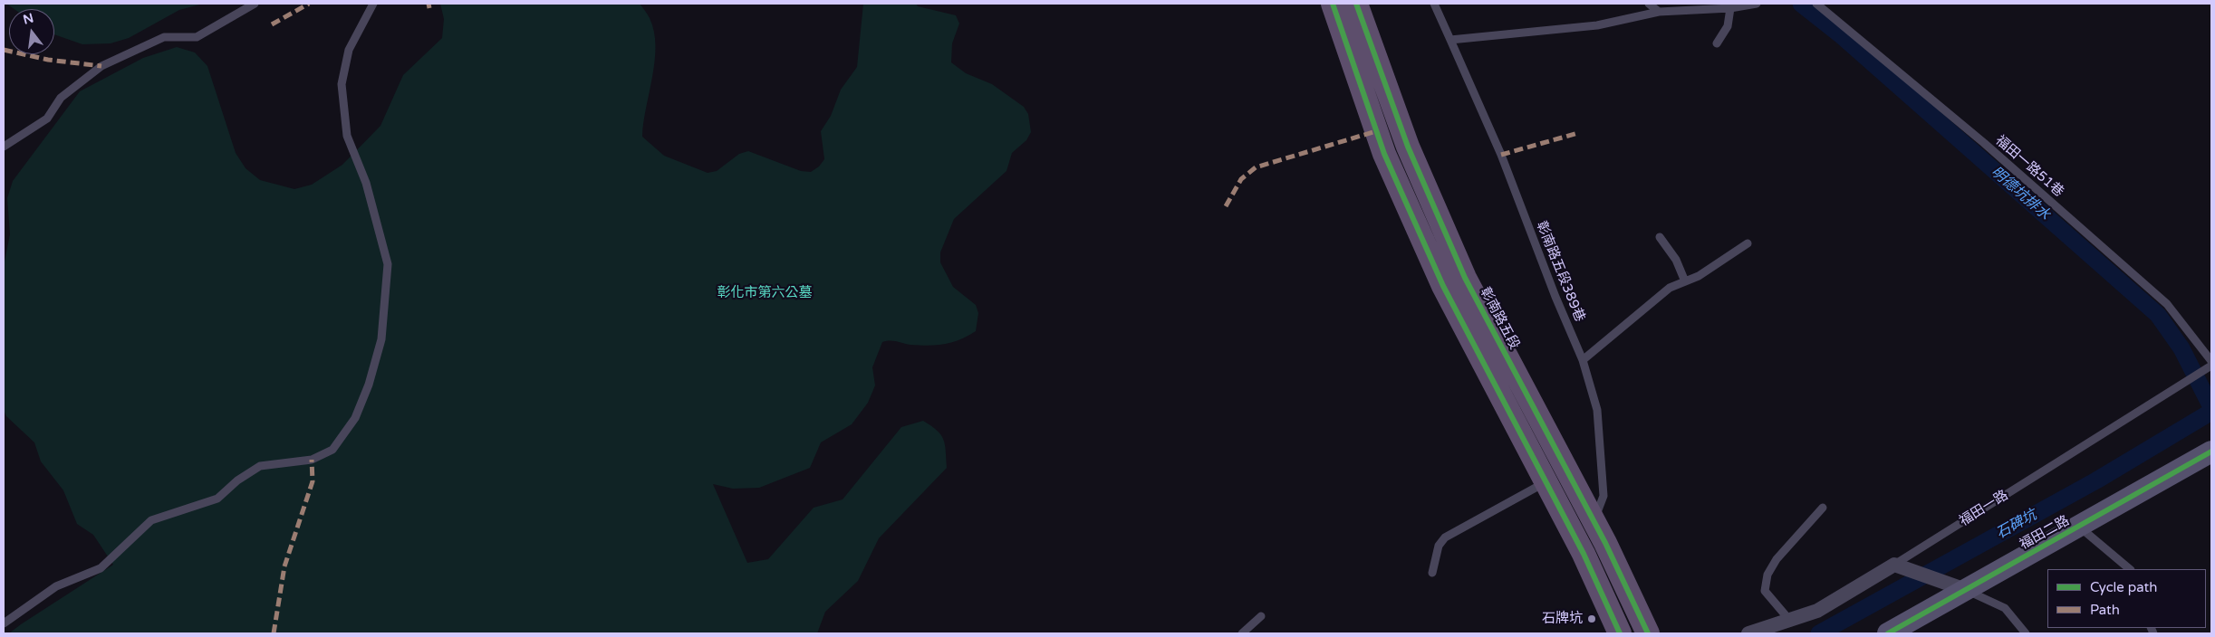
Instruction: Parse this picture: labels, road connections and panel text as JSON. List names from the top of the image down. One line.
{"streets":{"main road":["彰南路五段"],"street":["福田一路","福田二路"],"lane":["福田一路51巷","彰南路五段389巷"]},"crossings":[["彰南路五段389巷","彰南路五段"]],"water":["明德坑排水","石碑坑"],"parks":["彰化市第六公墓"],"places":["石牌坑"],"legend":["Cycle path","Path"],"north":"top"}
